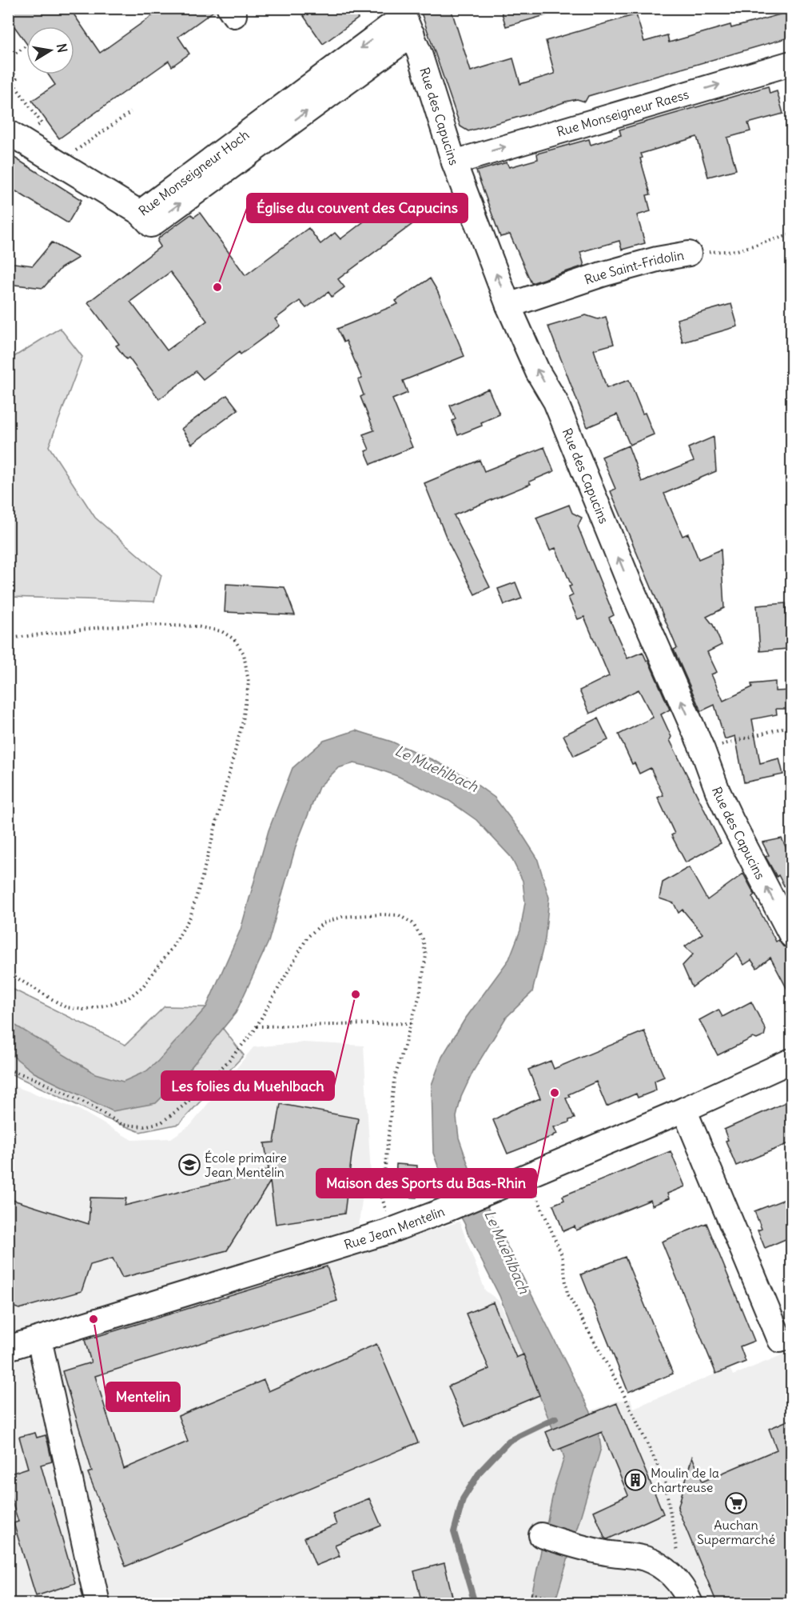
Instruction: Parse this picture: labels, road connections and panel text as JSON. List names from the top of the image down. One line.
{"streets":{"street":["Rue Monseigneur Raess","Rue des Capucins","Rue Monseigneur Hoch","Rue Saint-Fridolin","Rue Jean Mentelin"]},"crossings":[["Rue Monseigneur Raess","Rue des Capucins"],["Rue des Capucins","Rue Monseigneur Hoch"],["Rue des Capucins","Rue Saint-Fridolin"]],"one_way":["Rue Monseigneur Raess","Rue des Capucins"],"water":["Le Muehlbach"],"places":{"other":["Église du couvent des Capucins","Les folies du Muehlbach","Maison des Sports du Bas-Rhin","Mentelin"],"school or university":["École primaire Jean Mentelin"],"building":["Moulin de la chartreuse"],"supermarket":["Auchan Supermarché"]},"north":"right"}
